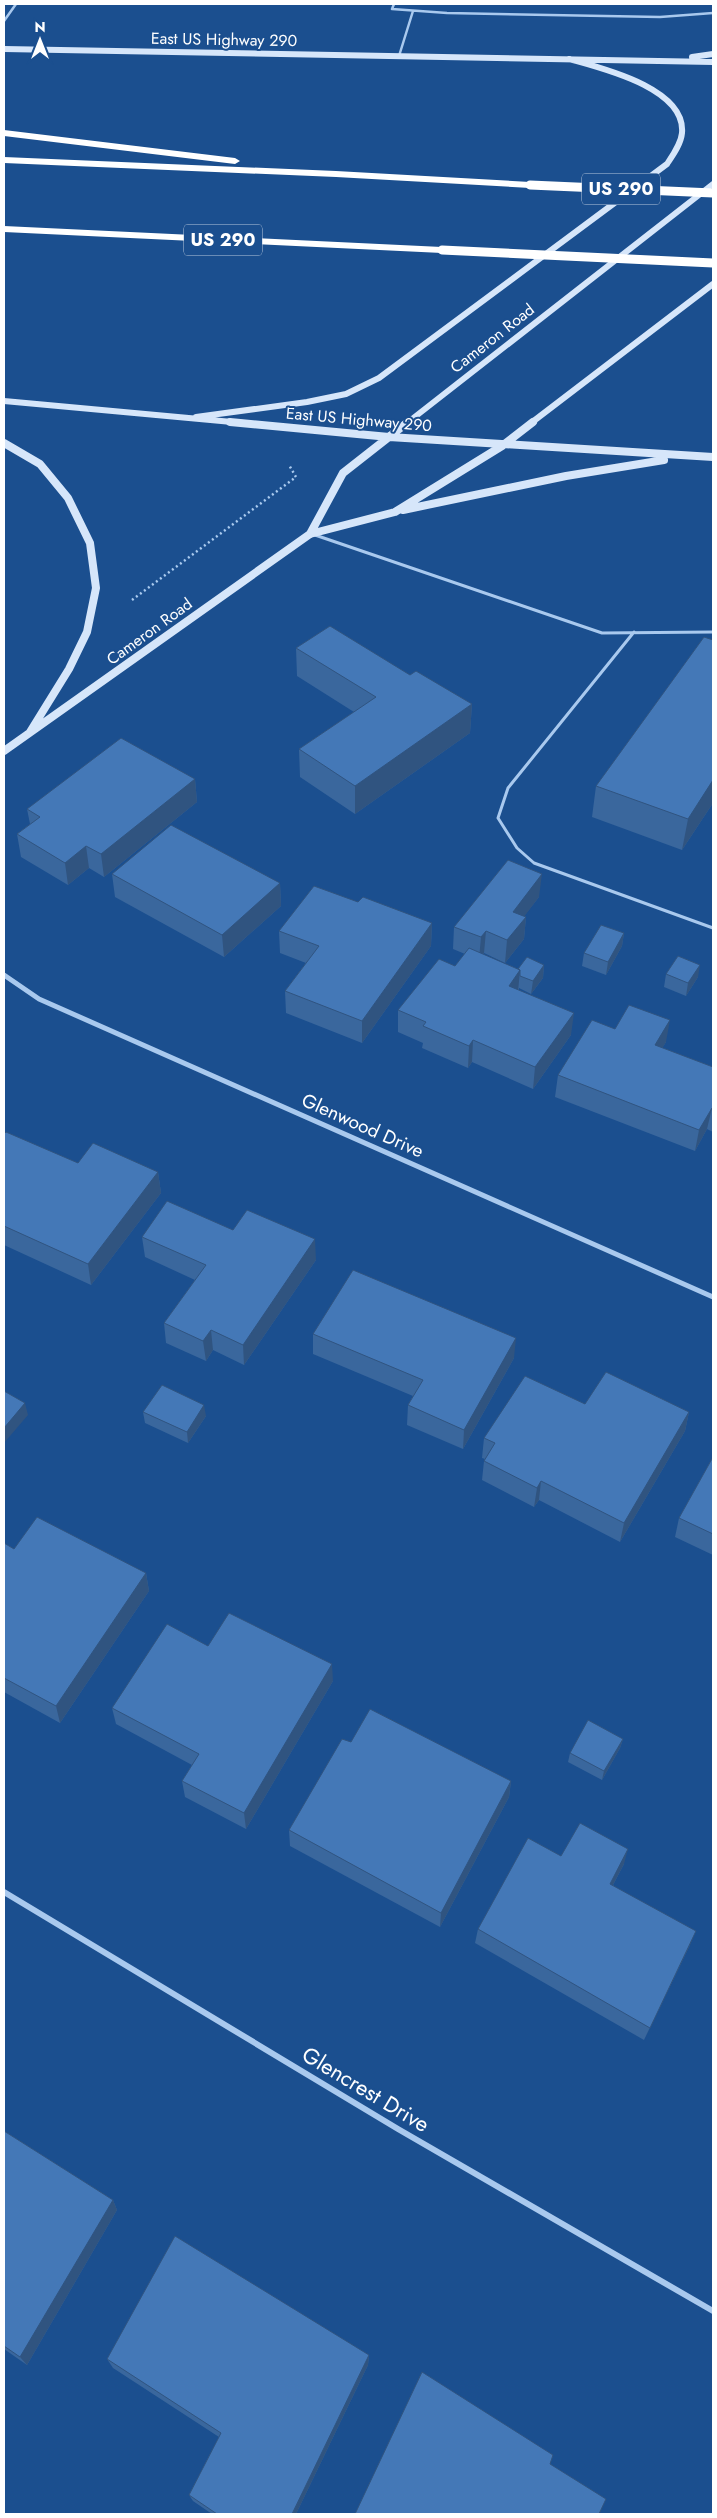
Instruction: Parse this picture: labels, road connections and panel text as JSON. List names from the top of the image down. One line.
{"streets":{"highway":["US 290"],"main road":["East US Highway 290","Cameron Road"],"street":["Glenwood Drive","Glencrest Drive"]},"crossings":[["East US Highway 290","Cameron Road"]],"north":"top"}
